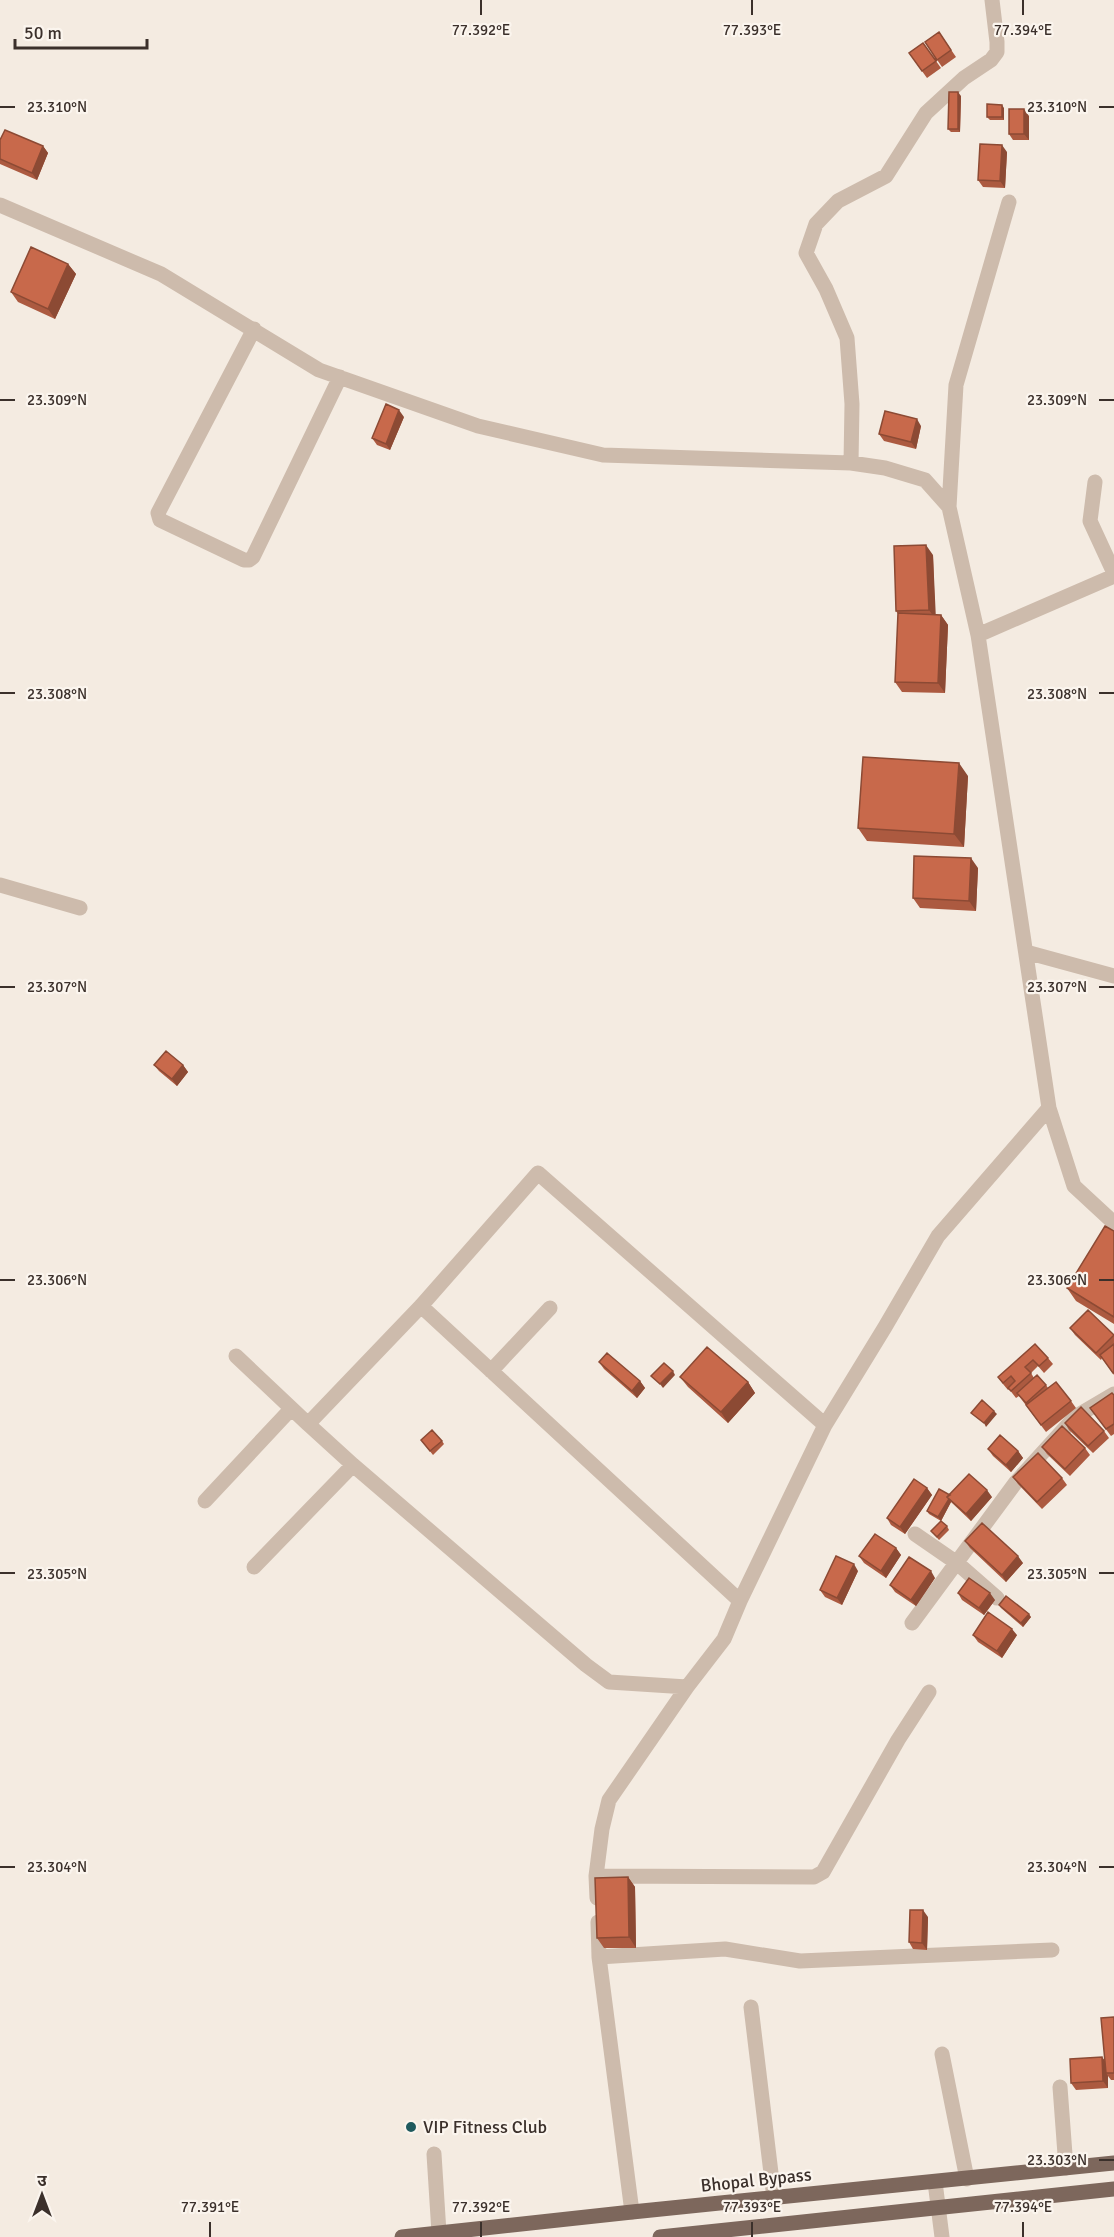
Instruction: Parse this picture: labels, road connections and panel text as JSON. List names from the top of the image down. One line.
{"streets":{"main road":["Bhopal Bypass"]},"places":["VIP Fitness Club"],"scale_bar":"50 m","north":"top","coordinates":["77.392°E","77.393°E","77.394°E","23.310°N","23.309°N","23.308°N","23.307°N","23.306°N","23.305°N","23.304°N","23.303°N","77.391°E"]}
